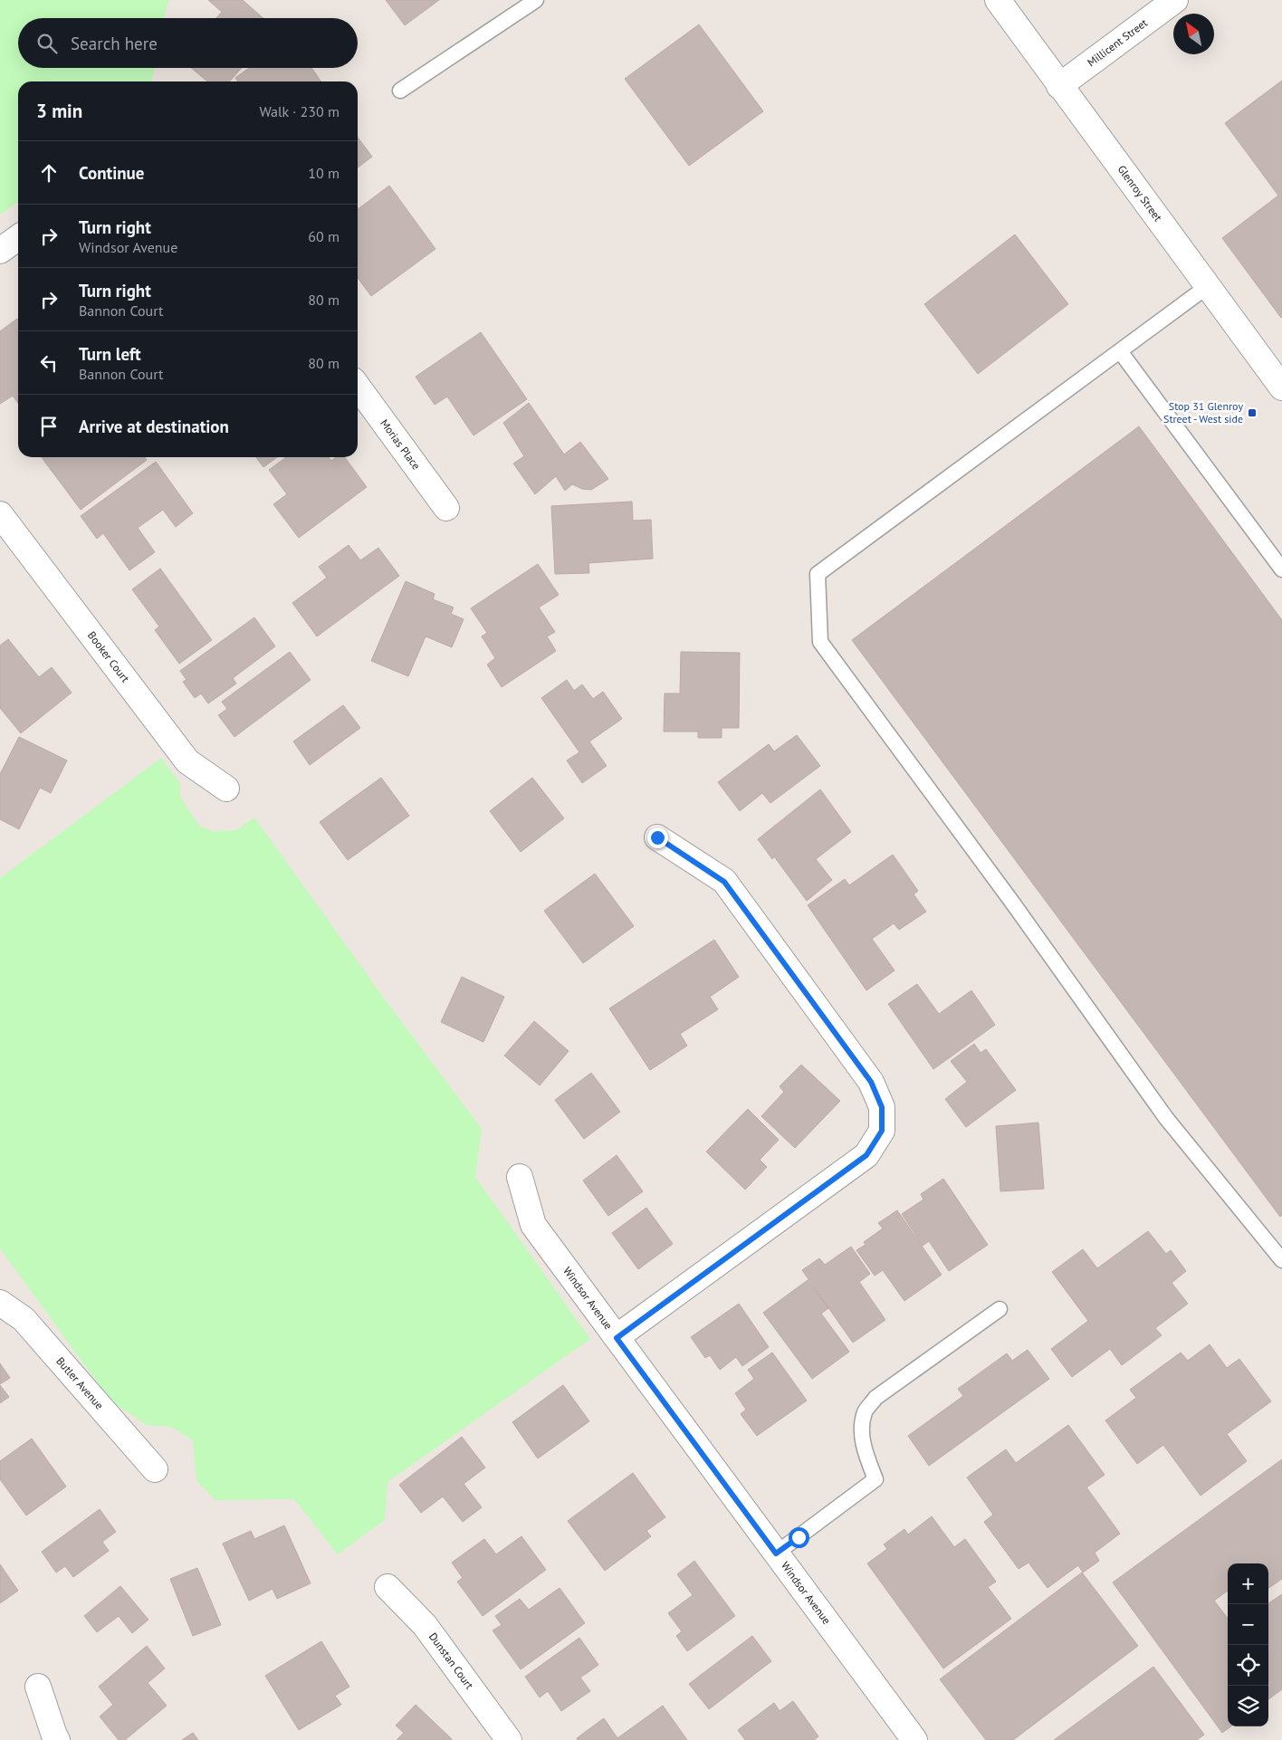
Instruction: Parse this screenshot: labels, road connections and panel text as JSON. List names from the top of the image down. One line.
{"streets":{"street":["Millicent Street","Glenroy Street","Morias Place","Booker Court","Windsor Avenue","Butler Avenue","Dunstan Court"]},"crossings":[["Millicent Street","Glenroy Street"]],"places":{"transit":["Stop 31 Glenroy Street - West side"]},"north":"top left","page":{"search":"Search here","heading":["3 min","Walk · 230 m"],"list":[["Continue","10 m"],["Turn right","Windsor Avenue","60 m"],["Turn right","Bannon Court","80 m"],["Turn left","Bannon Court","80 m"],"Arrive at destination"],"map_buttons":["+","−"]}}
